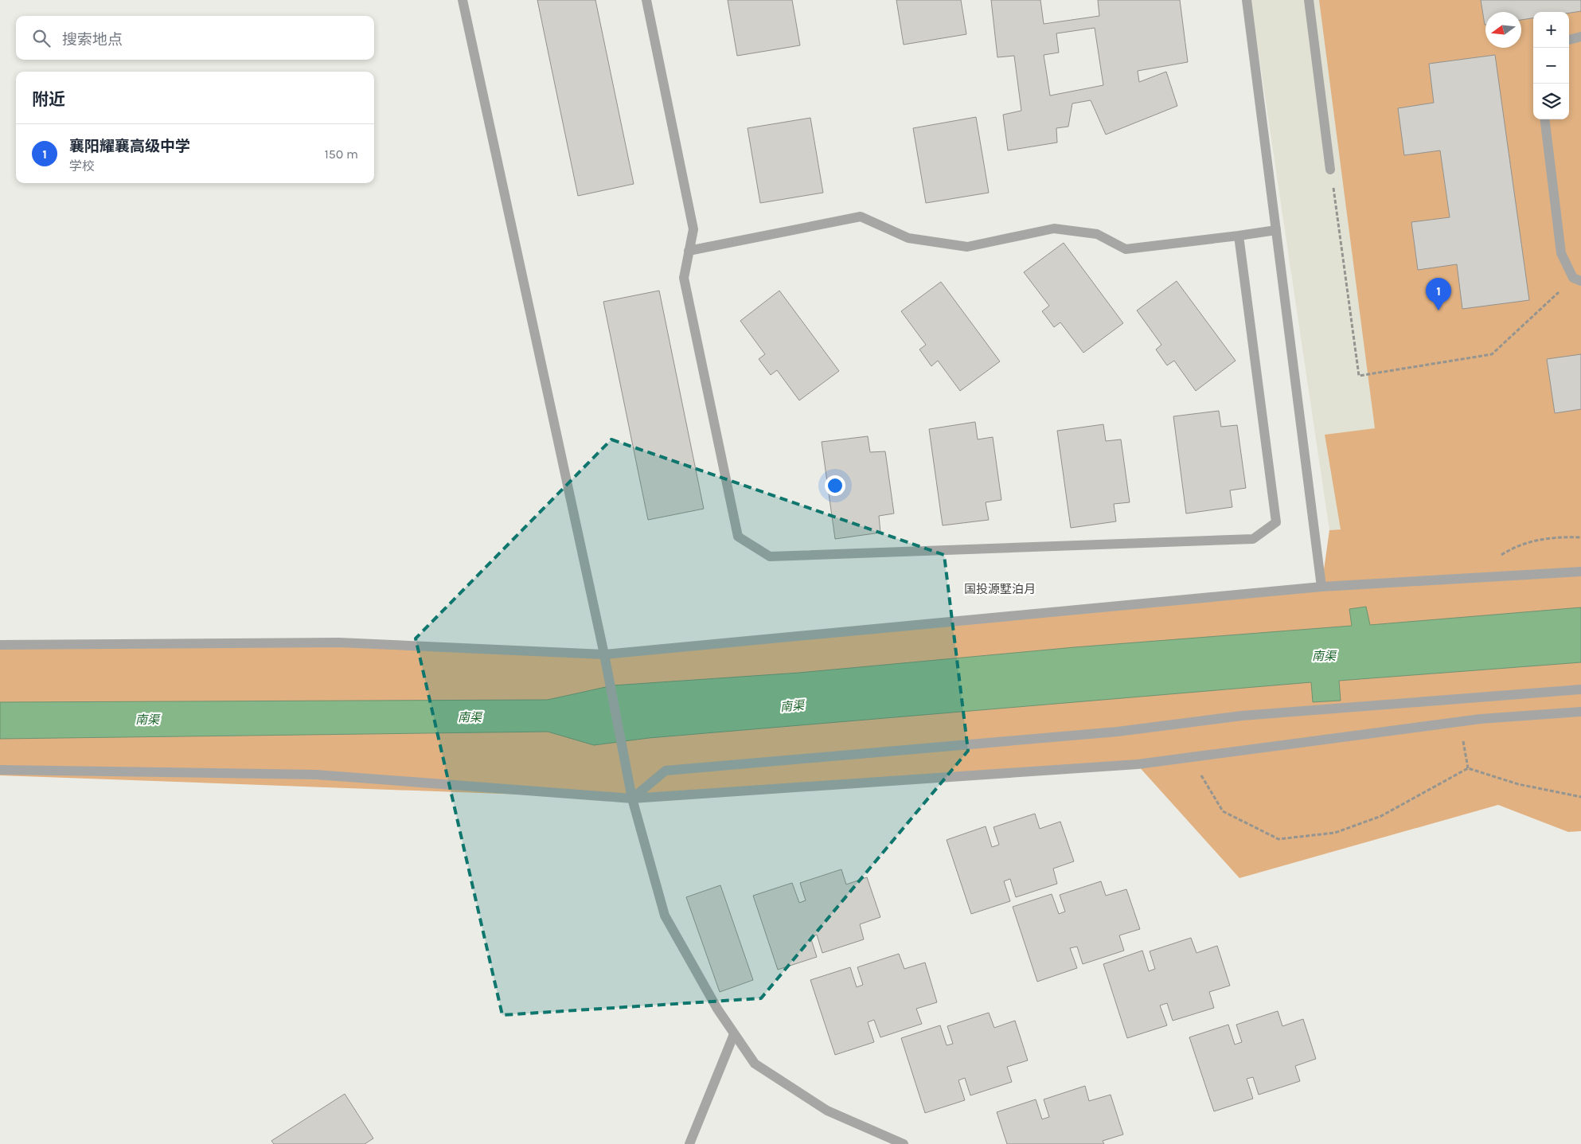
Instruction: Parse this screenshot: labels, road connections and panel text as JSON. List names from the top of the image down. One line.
{"districts":["国投源墅泊月"],"water":["南渠"],"north":"left","page":{"map_buttons":["+","−"],"search":"搜索地点","heading":"附近","list":[{"mark":"1","name":"襄阳耀襄高级中学","note":"学校","value":"150 m"}],"pins":"1"}}
